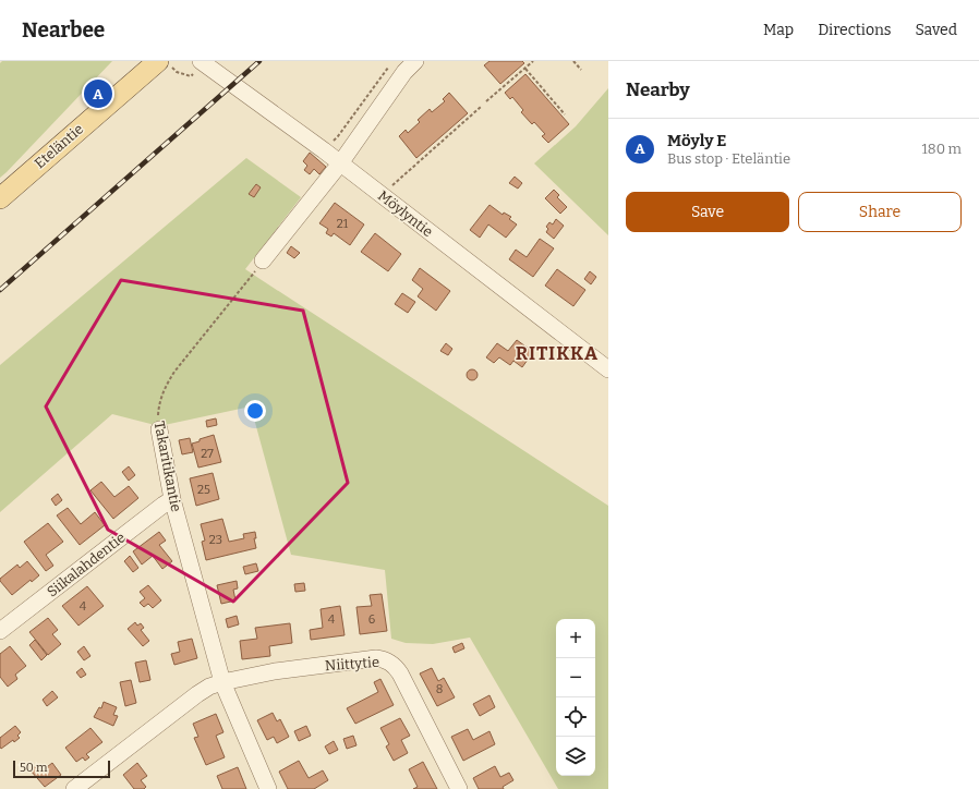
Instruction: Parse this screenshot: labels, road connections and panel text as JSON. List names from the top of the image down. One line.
{"streets":{"main road":["Eteläntie"],"street":["Möylyntie","Takaritikantie","Siikalahdentie","Niittytie"]},"crossings":[["Takaritikantie","Siikalahdentie"],["Takaritikantie","Niittytie"]],"districts":["RITIKKA"],"house_numbers":["21","27","25","23","4","4","6","8"],"scale_bar":"50 m","page":{"header":"Nearbee","nav":["Map","Directions","Saved"],"heading":"Nearby","pins":"A","list":[{"mark":"A","name":"Möyly E","note":"Bus stop · Eteläntie","value":"180 m"}],"buttons":["Save","Share"],"map_buttons":["+","−"],"scale":"50 m"}}
